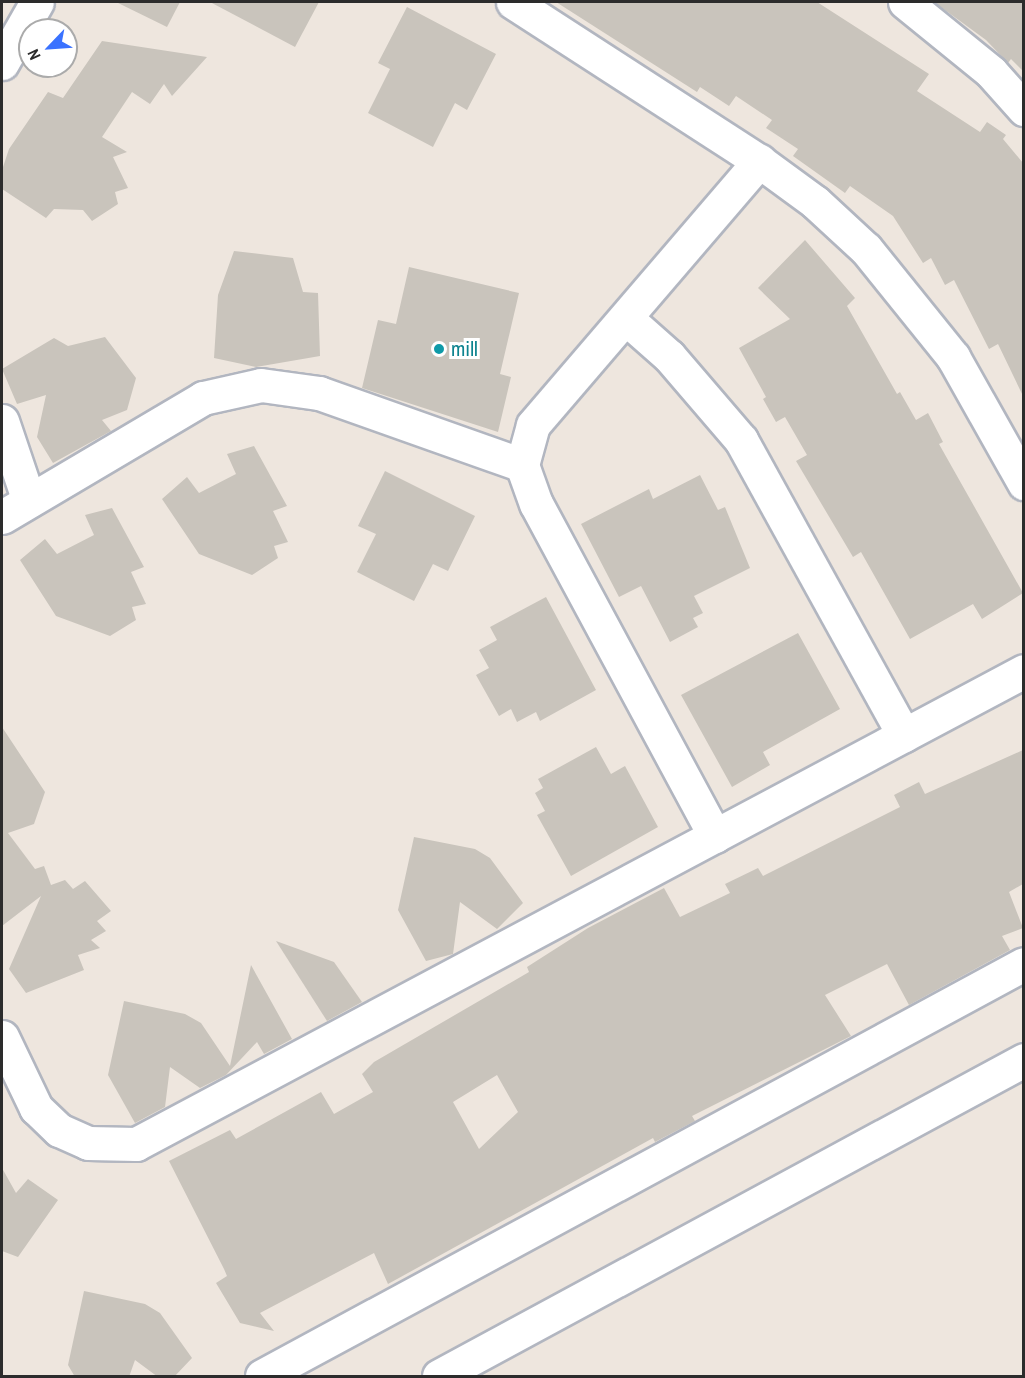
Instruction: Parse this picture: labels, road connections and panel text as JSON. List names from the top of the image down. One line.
{"places":["mill"],"north":"bottom left"}
